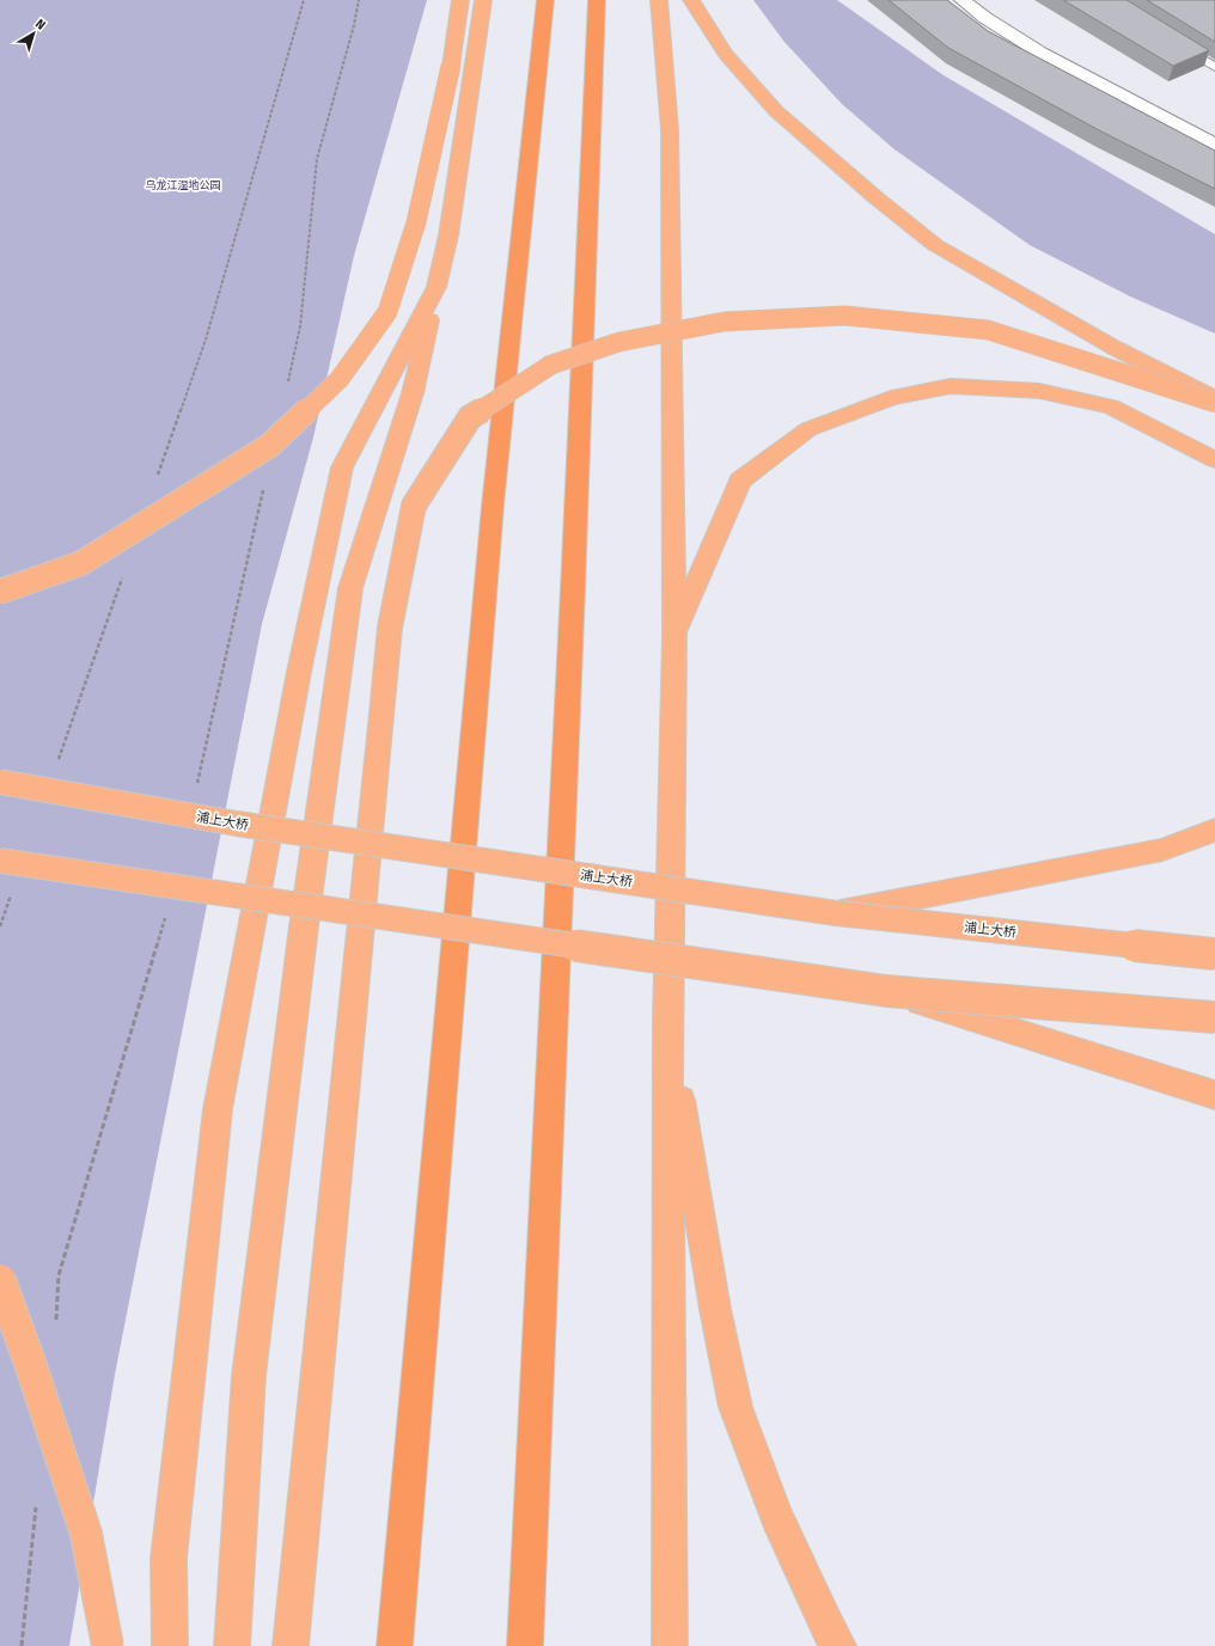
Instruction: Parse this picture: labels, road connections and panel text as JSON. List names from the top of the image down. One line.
{"streets":{"main road":["浦上大桥"]},"parks":["乌龙江湿地公园"],"north":"top right"}
